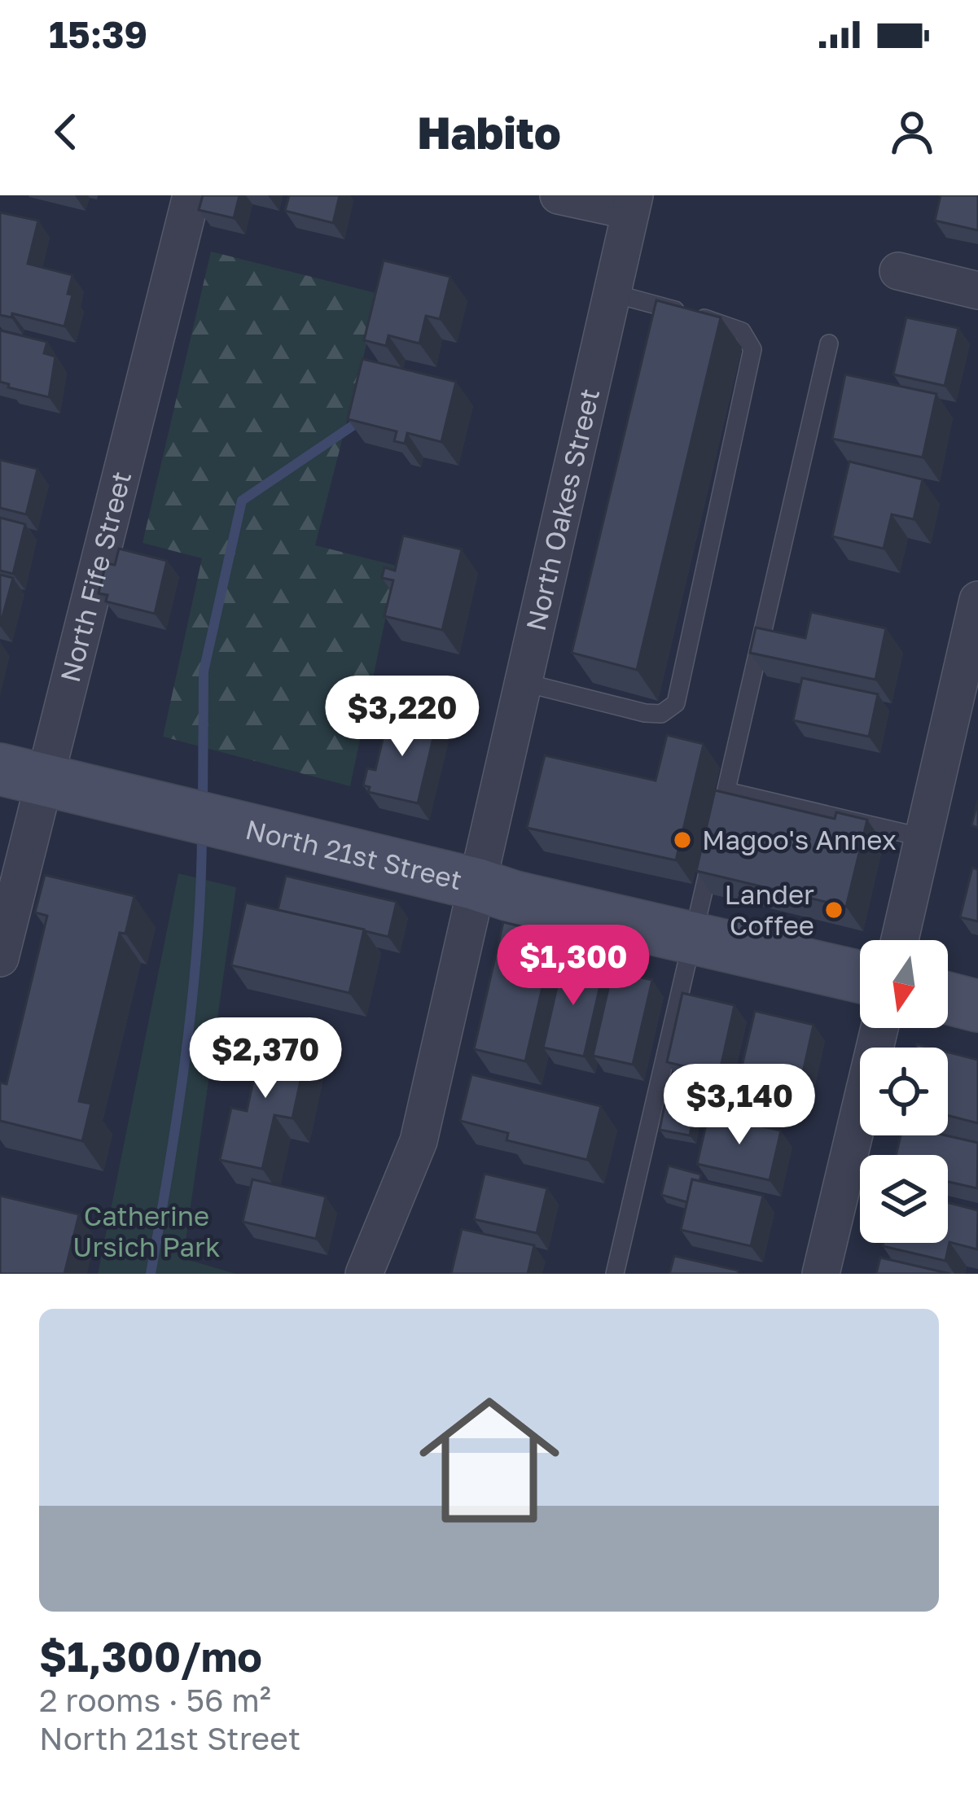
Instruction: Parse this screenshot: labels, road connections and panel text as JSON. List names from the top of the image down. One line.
{"streets":{"main road":["North 21st Street"],"street":["North Oakes Street","North Fife Street"]},"crossings":[["North Oakes Street","North 21st Street"],["North Fife Street","North 21st Street"]],"parks":["Catherine Ursich Park"],"places":["Magoo's Annex","Lander Coffee"],"north":"bottom","page":{"status":"15:39","header":"Habito","price":["$3,220","$1,300","$2,370","$3,140"],"list":[{"name":"$1,300/mo","note":"2 rooms · 56 m² · North 21st Street"}]}}
